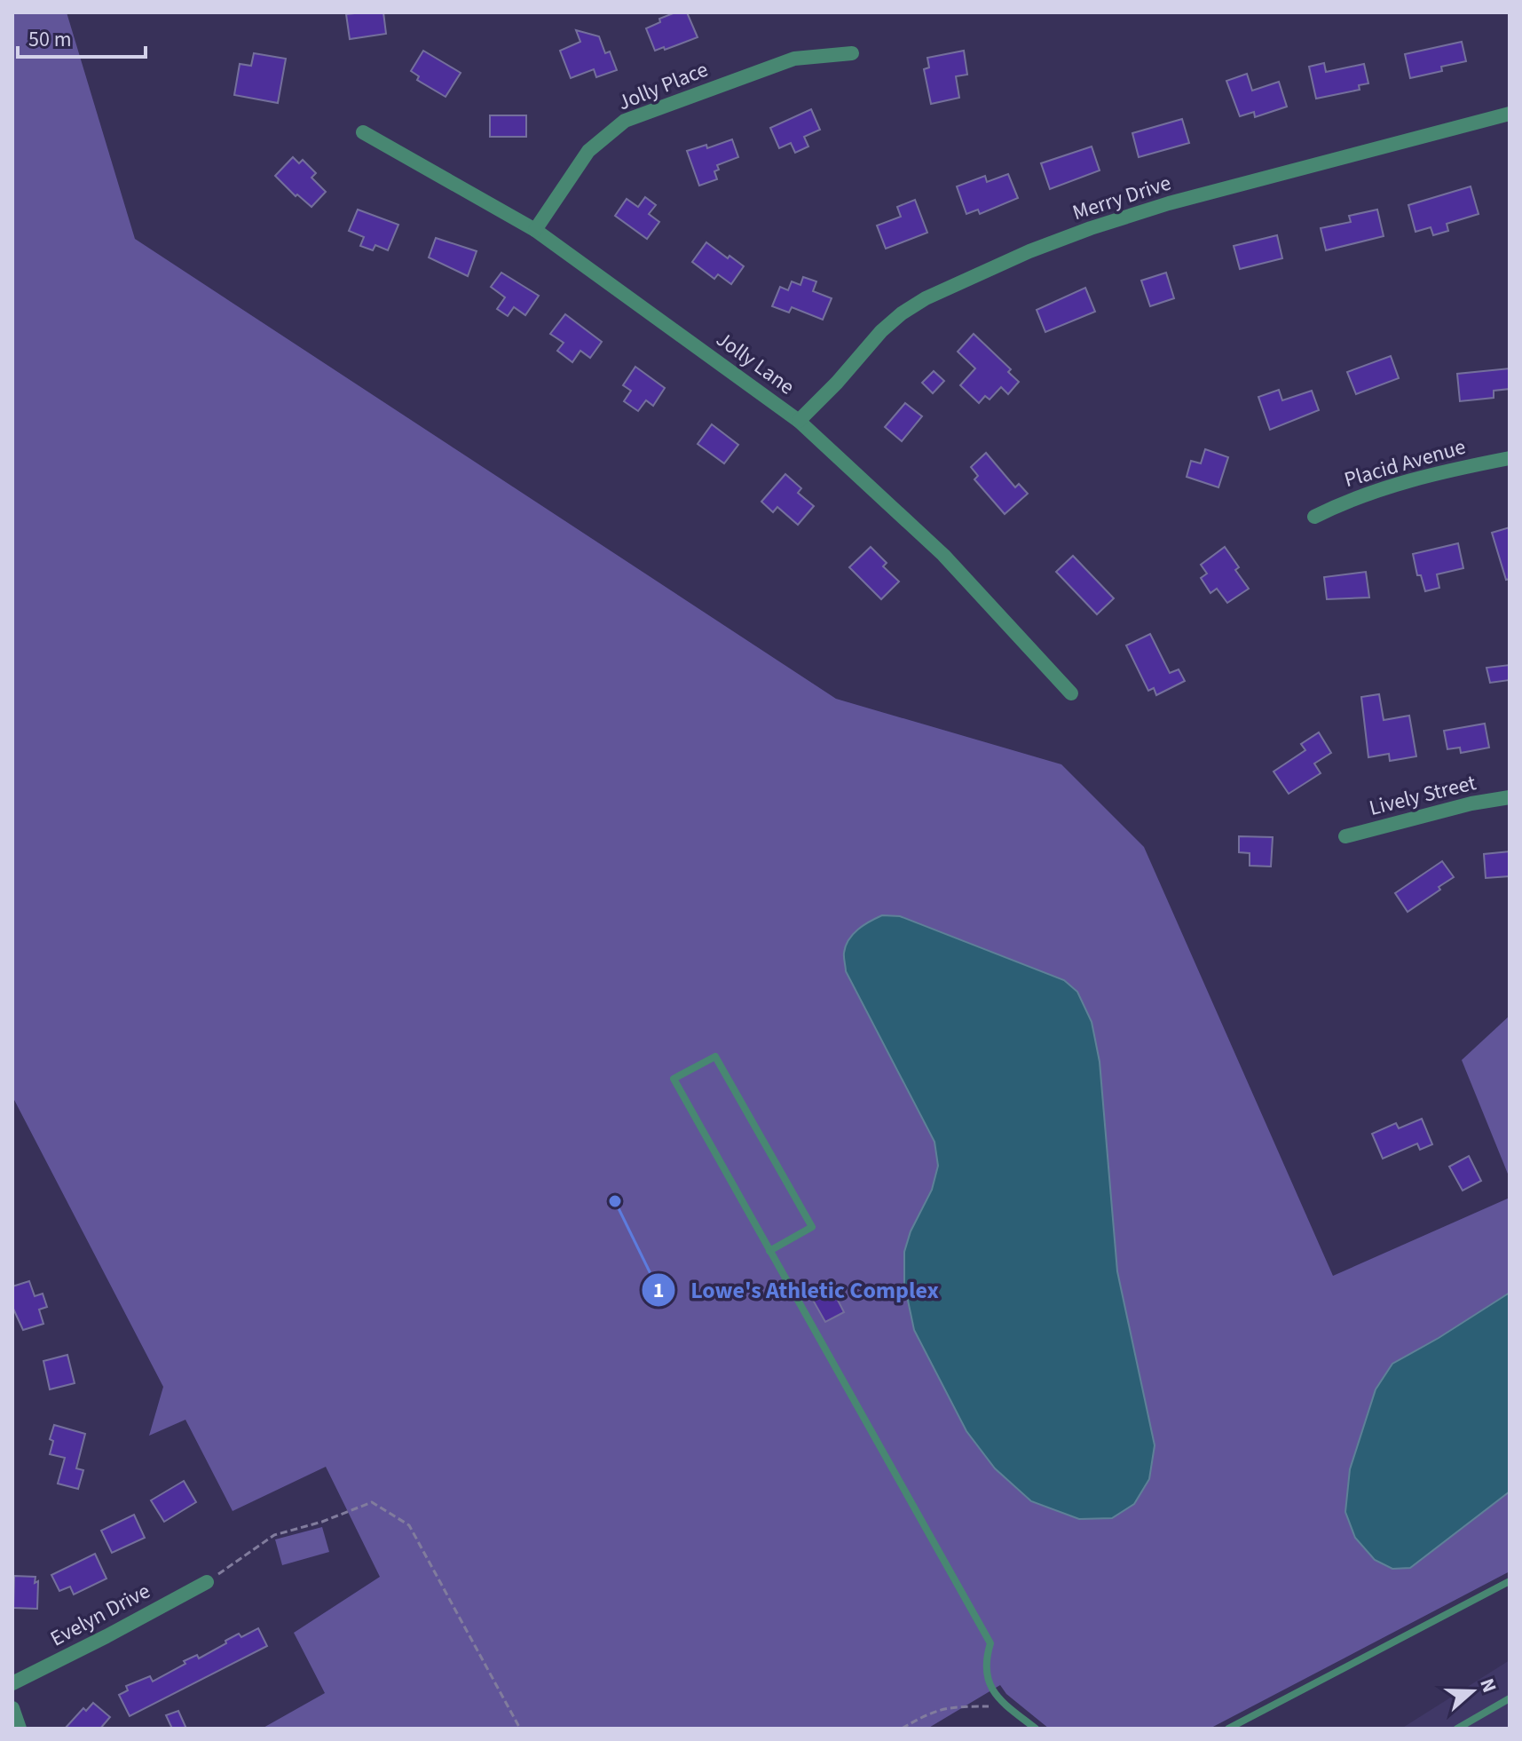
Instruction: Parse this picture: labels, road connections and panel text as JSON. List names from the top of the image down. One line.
{"streets":{"street":["Jolly Place","Merry Drive","Jolly Lane","Placid Avenue","Lively Street","Evelyn Drive"]},"crossings":[["Jolly Place","Jolly Lane"],["Merry Drive","Jolly Lane"]],"places":["Lowe's Athletic Complex"],"scale_bar":"50 m","north":"right"}
